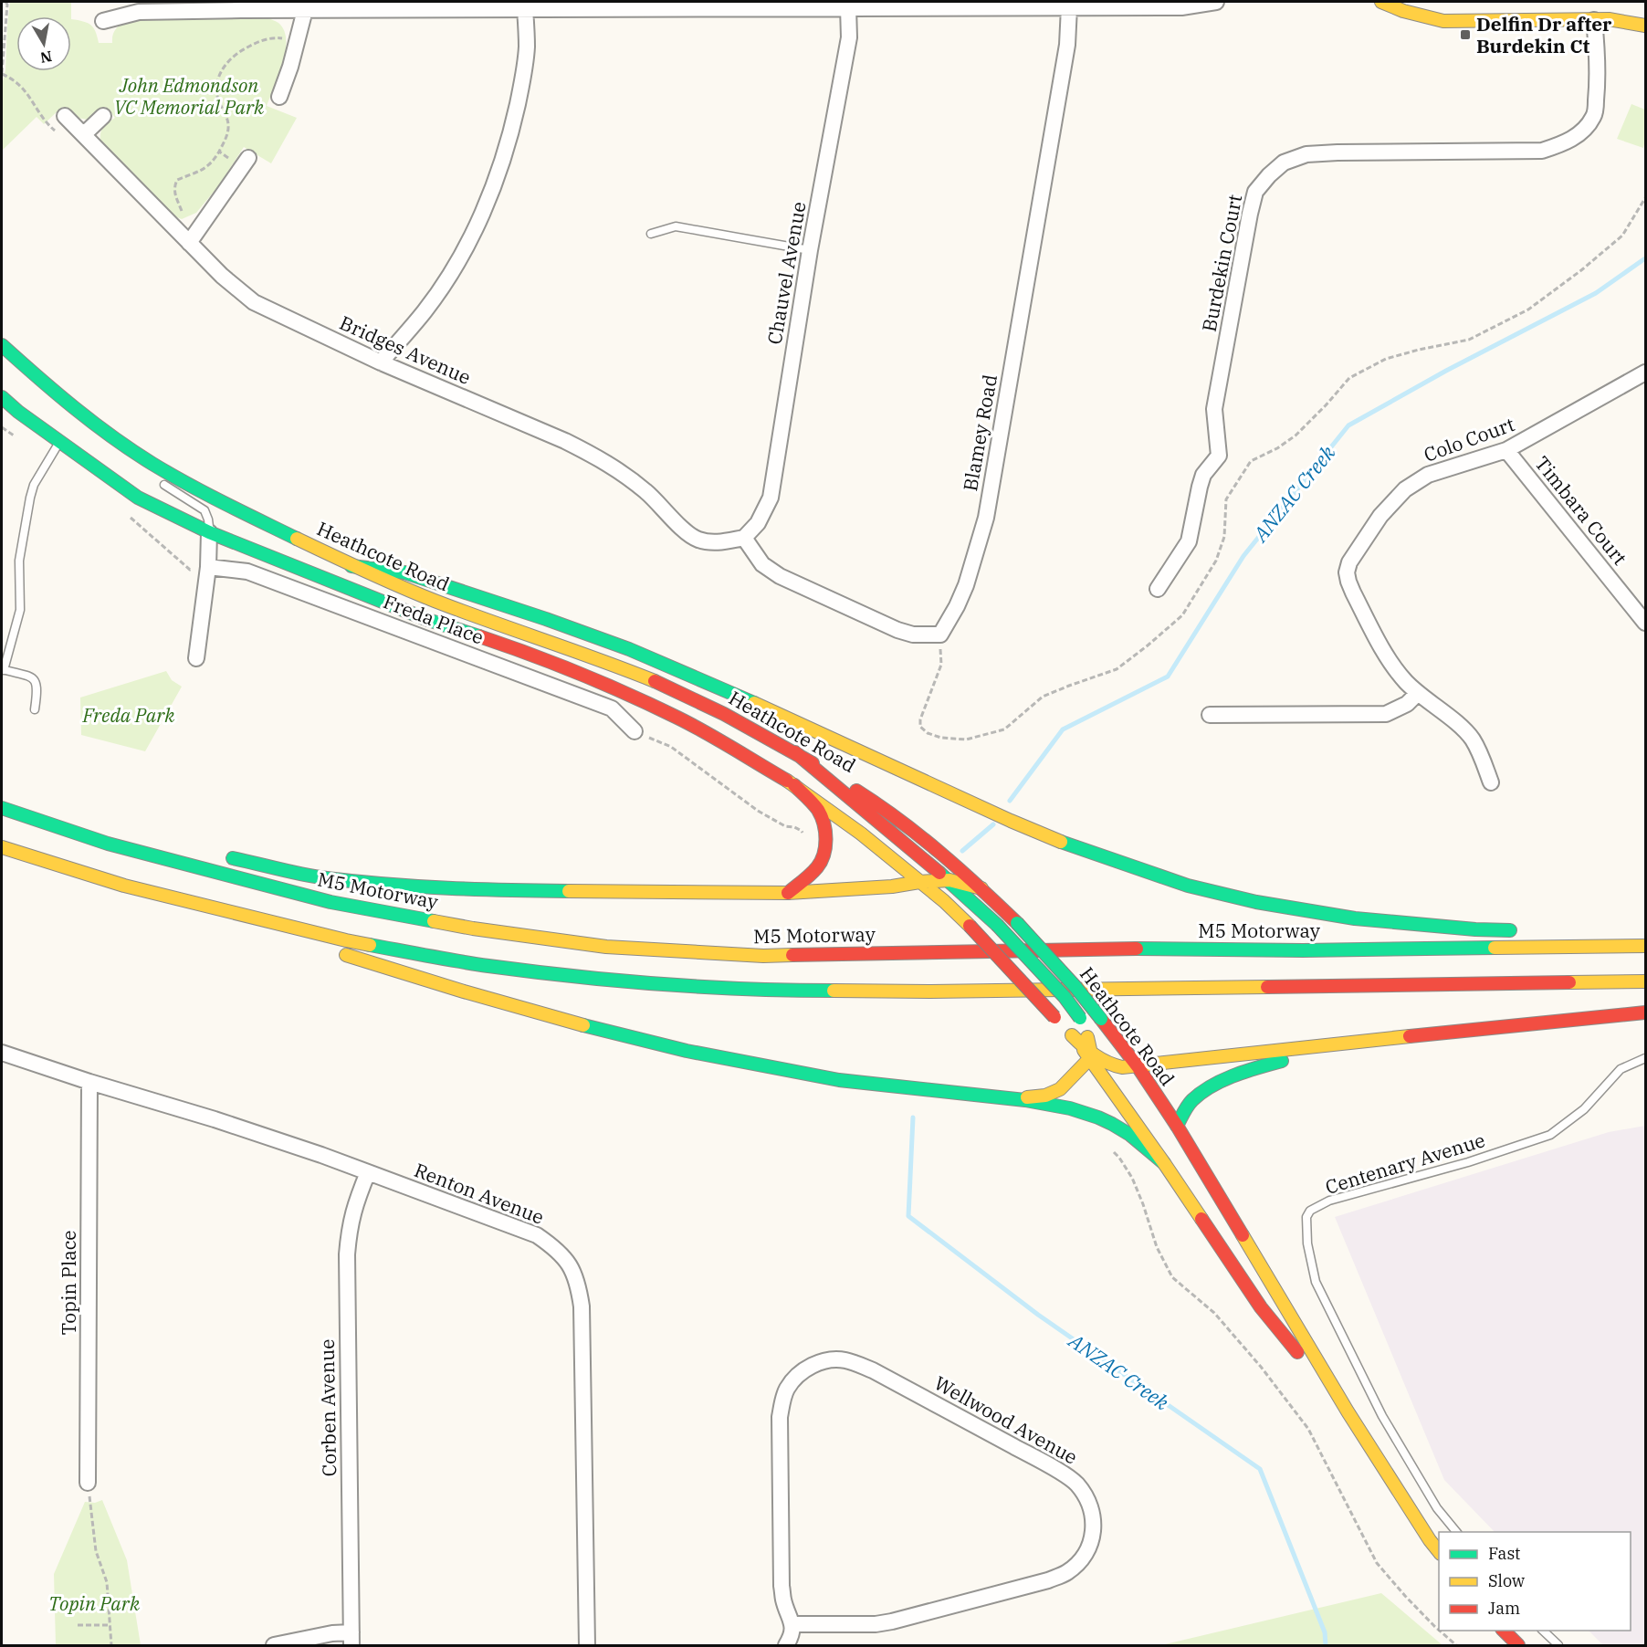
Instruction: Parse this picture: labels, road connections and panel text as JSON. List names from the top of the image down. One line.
{"streets":{"main road":["Heathcote Road","M5 Motorway"],"street":["Burdekin Court","Chauvel Avenue","Bridges Avenue","Blamey Road","Colo Court","Timbara Court","Freda Place","Renton Avenue","Topin Place","Corben Avenue","Wellwood Avenue"],"lane":["Centenary Avenue"]},"crossings":[["Chauvel Avenue","Bridges Avenue"],["Colo Court","Timbara Court"],["Renton Avenue","Topin Place"],["Renton Avenue","Corben Avenue"]],"water":["ANZAC Creek"],"parks":["John Edmondson VC Memorial Park","Freda Park","Topin Park"],"places":{"transit":["Delfin Dr after Burdekin Ct"]},"legend":["Fast","Slow","Jam"],"north":"bottom"}
